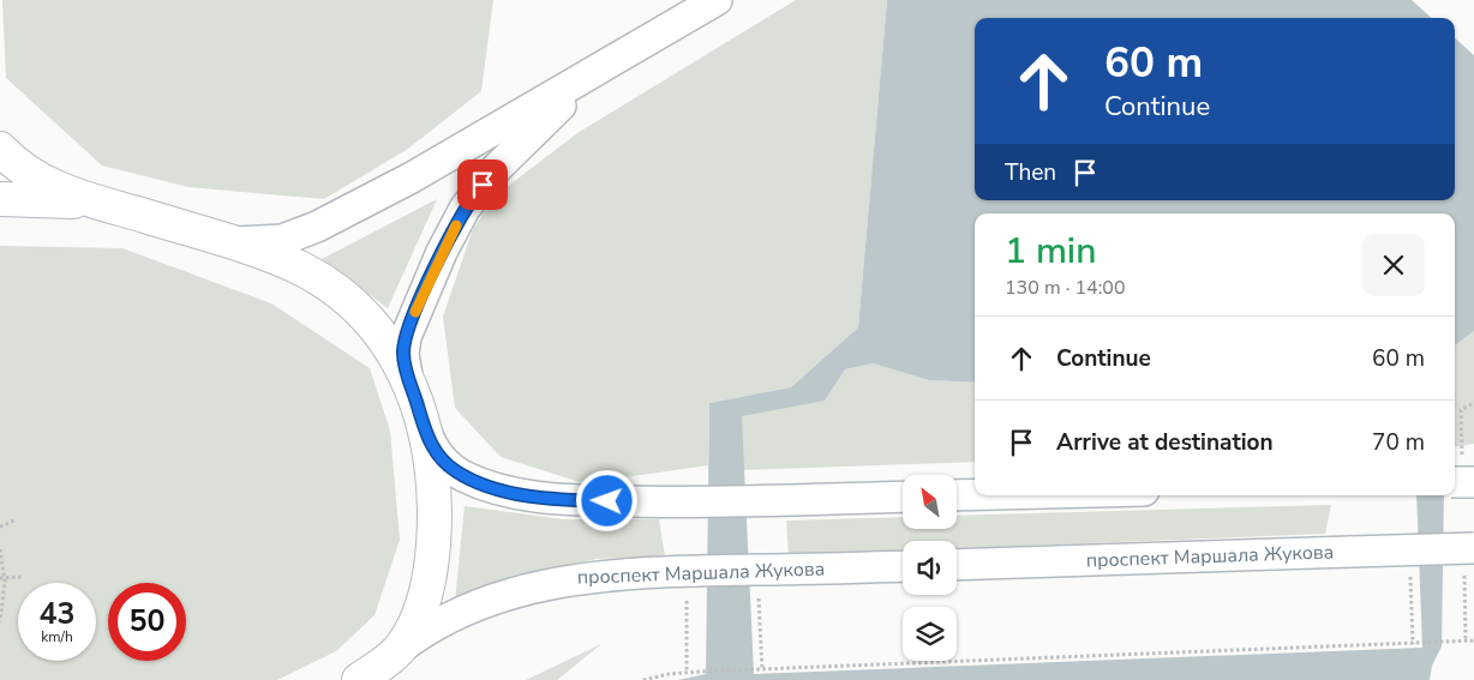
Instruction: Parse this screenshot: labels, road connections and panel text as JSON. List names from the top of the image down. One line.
{"streets":{"main road":["проспект Маршала Жукова"]},"north":"top left","page":{"turn":["60 m","Continue"],"then":"Then","heading":["1 min","130 m · 14:00"],"list":[{"name":"Continue","value":"60 m"},{"name":"Arrive at destination","value":"70 m"}],"speed":"43 km/h","limit":"50"}}
